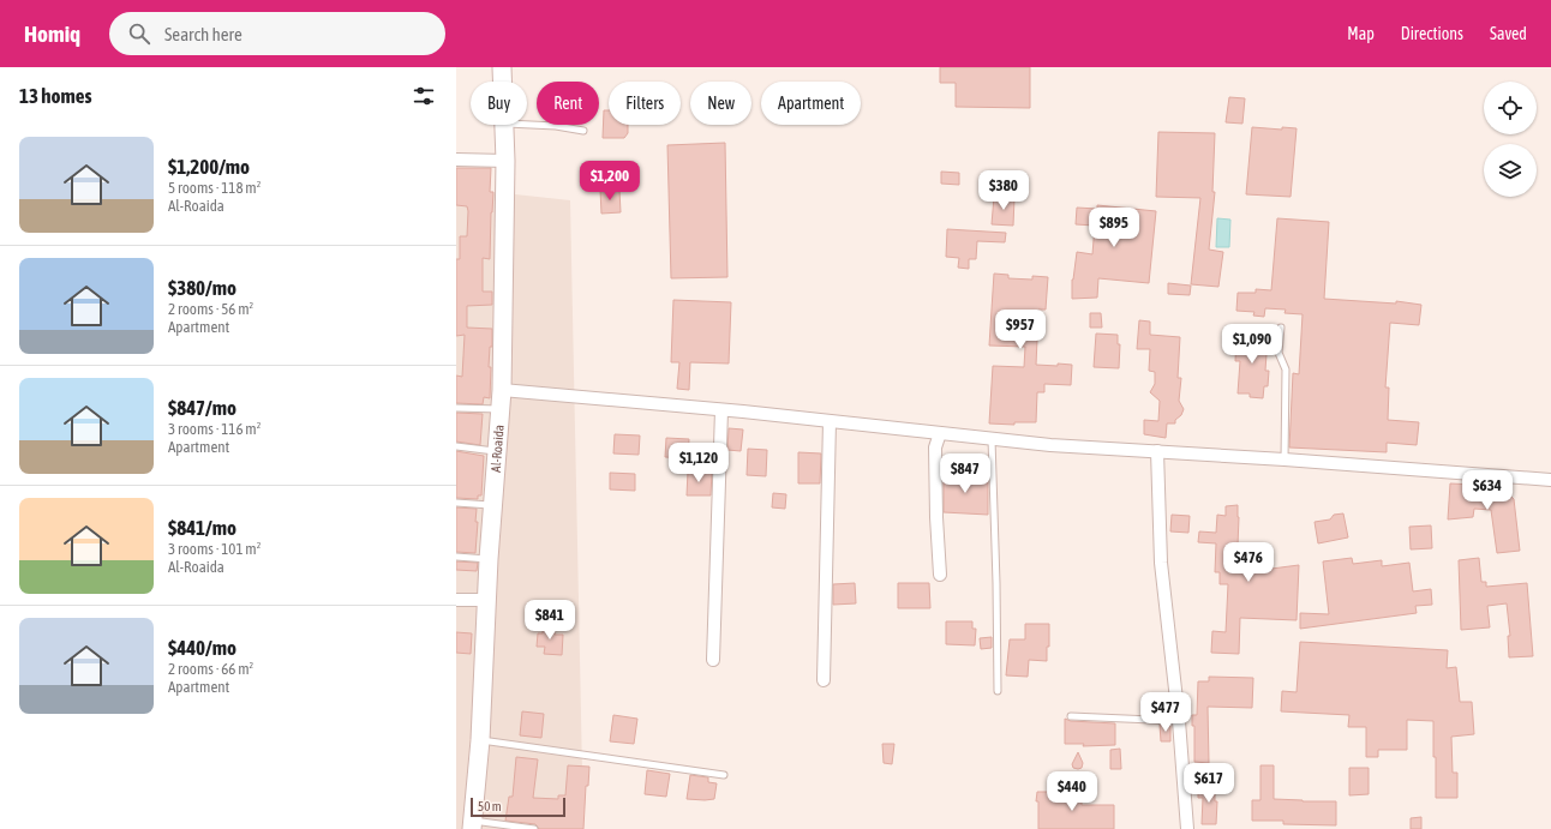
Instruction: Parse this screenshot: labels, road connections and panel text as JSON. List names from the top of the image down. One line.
{"streets":{"street":["Al-Roaida"]},"scale_bar":"50 m","page":{"header":"Homiq","search":"Search here","nav":["Map","Directions","Saved"],"heading":"13 homes","chip":["Buy","Rent","Filters","New","Apartment"],"list":[{"name":"$1,200/mo","note":"5 rooms · 118 m² · Al-Roaida"},{"name":"$380/mo","note":"2 rooms · 56 m² · Apartment"},{"name":"$847/mo","note":"3 rooms · 116 m² · Apartment"},{"name":"$841/mo","note":"3 rooms · 101 m² · Al-Roaida"},{"name":"$440/mo","note":"2 rooms · 66 m² · Apartment"}],"price":["$1,200","$380","$895","$957","$1,090","$1,120","$847","$634","$476","$841","$477","$617","$440"],"scale":"50 m"}}
